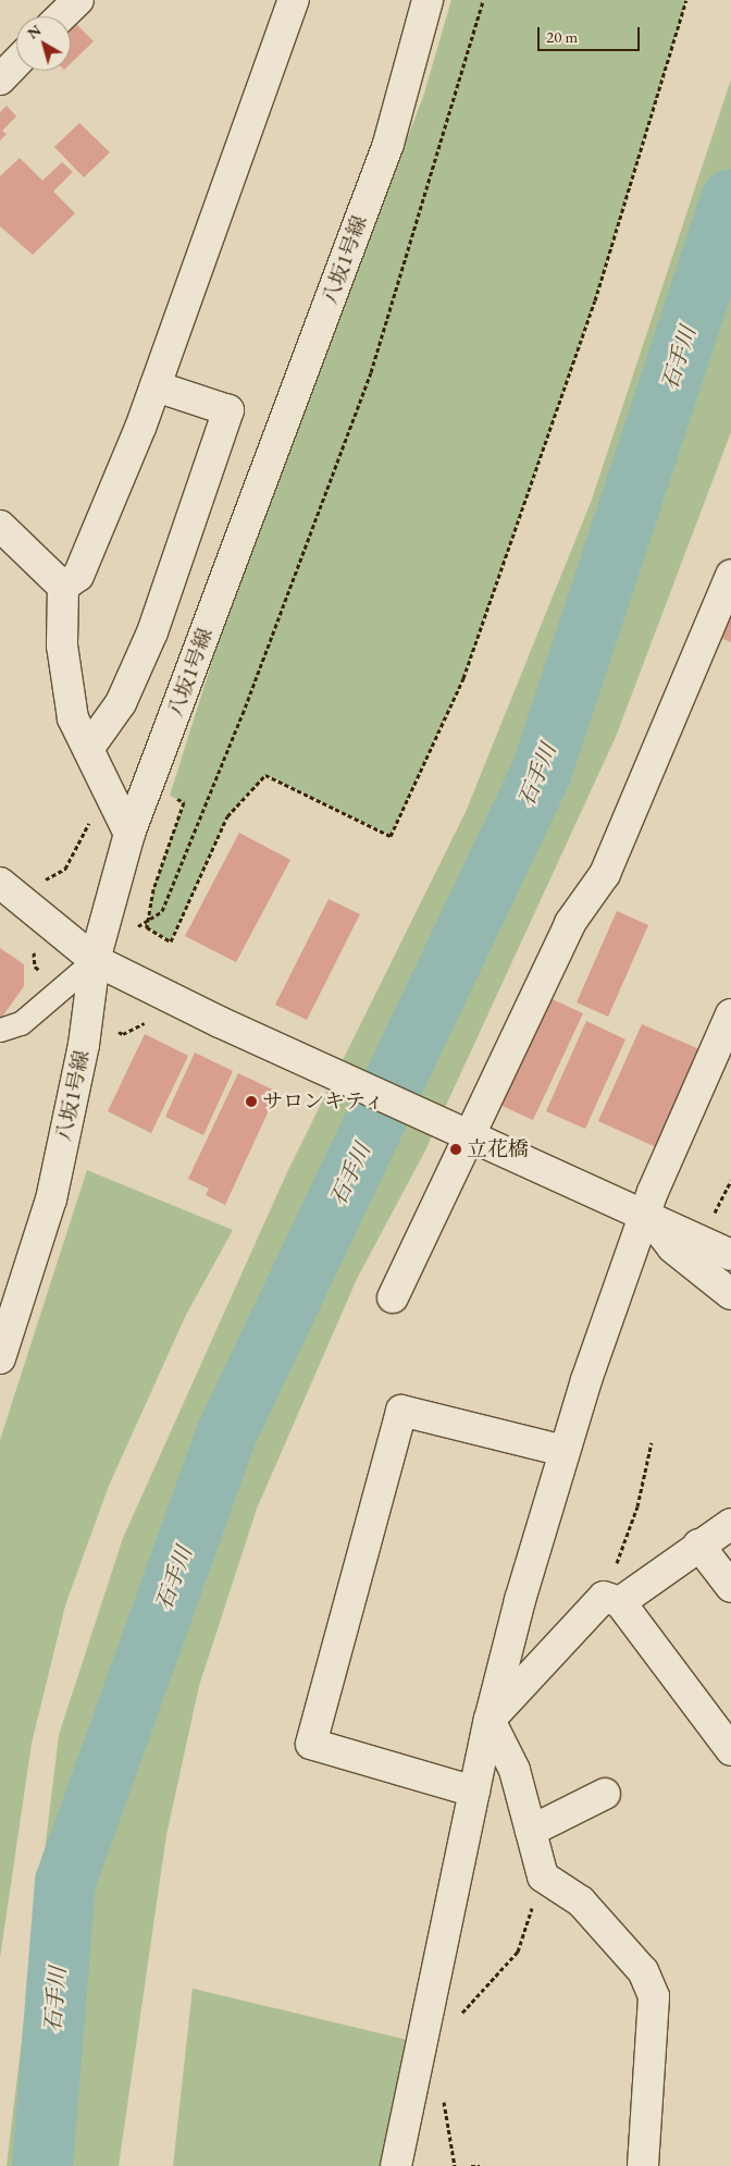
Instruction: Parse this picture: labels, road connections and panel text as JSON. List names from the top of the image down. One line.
{"streets":{"street":["八坂1号線"]},"water":["石手川"],"places":["サロンキティ","立花橋"],"scale_bar":"20 m","north":"top left"}
